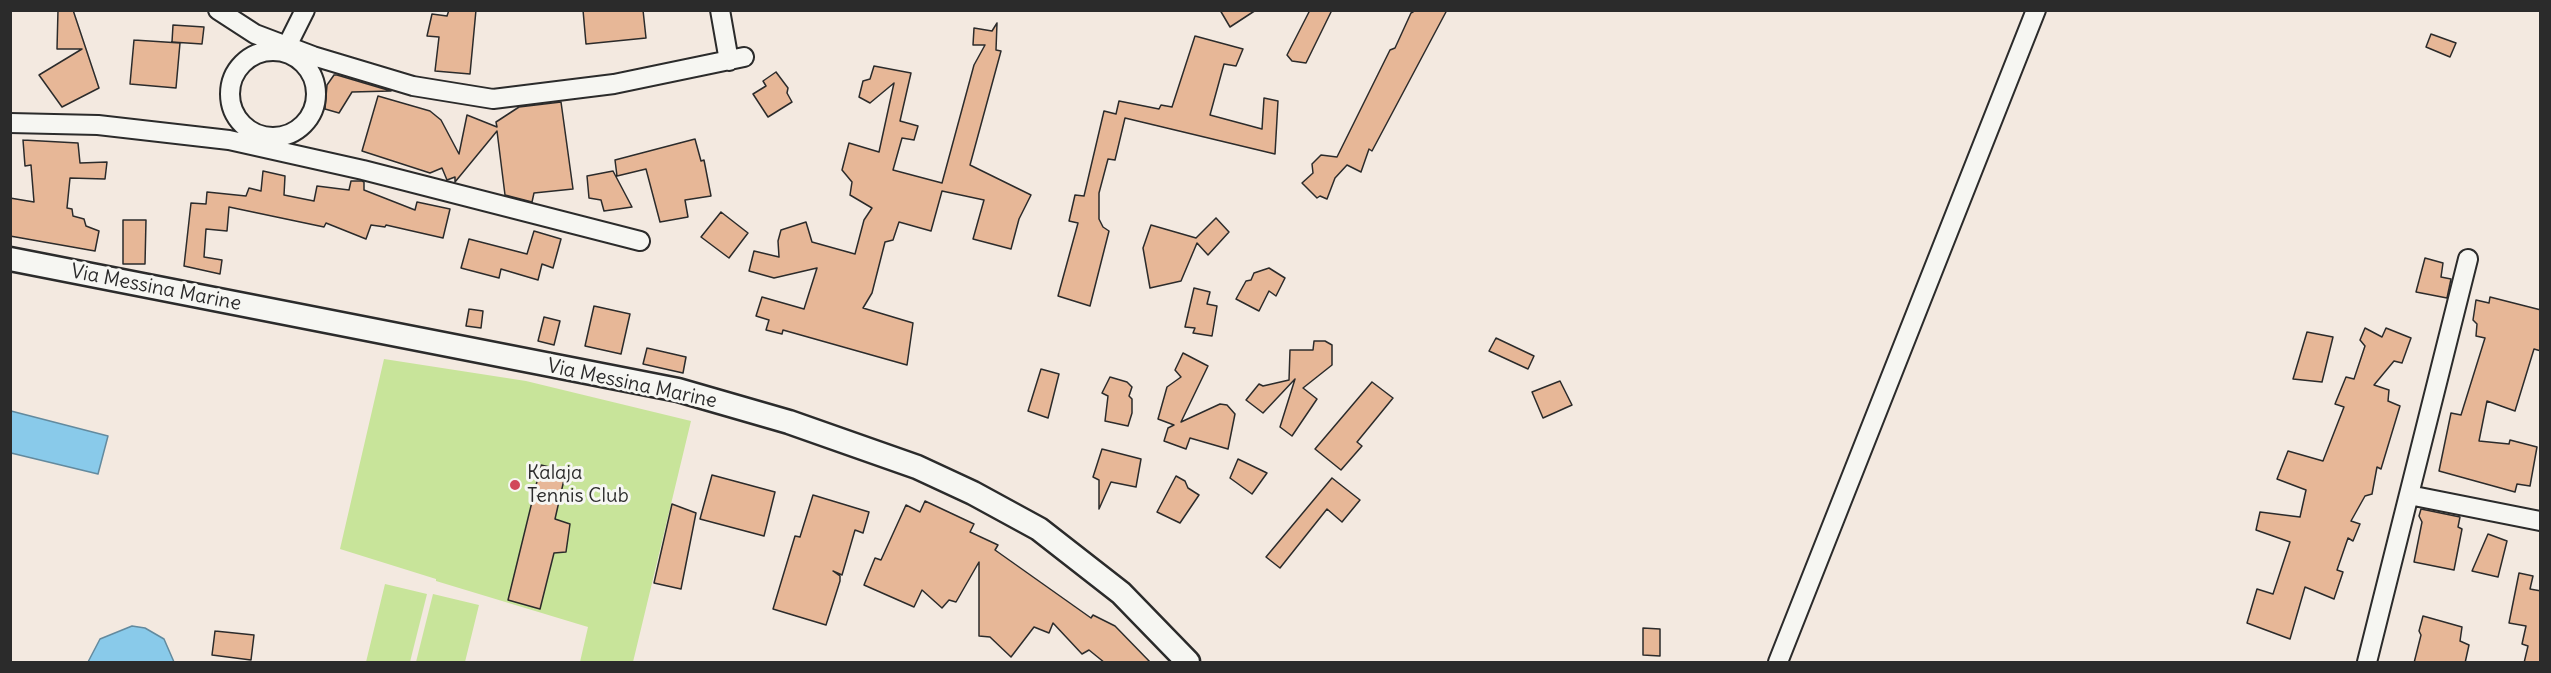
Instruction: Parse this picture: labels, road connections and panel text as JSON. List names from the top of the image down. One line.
{"streets":{"main road":["Via Messina Marine"]},"places":["Kalaja Tennis Club"]}
